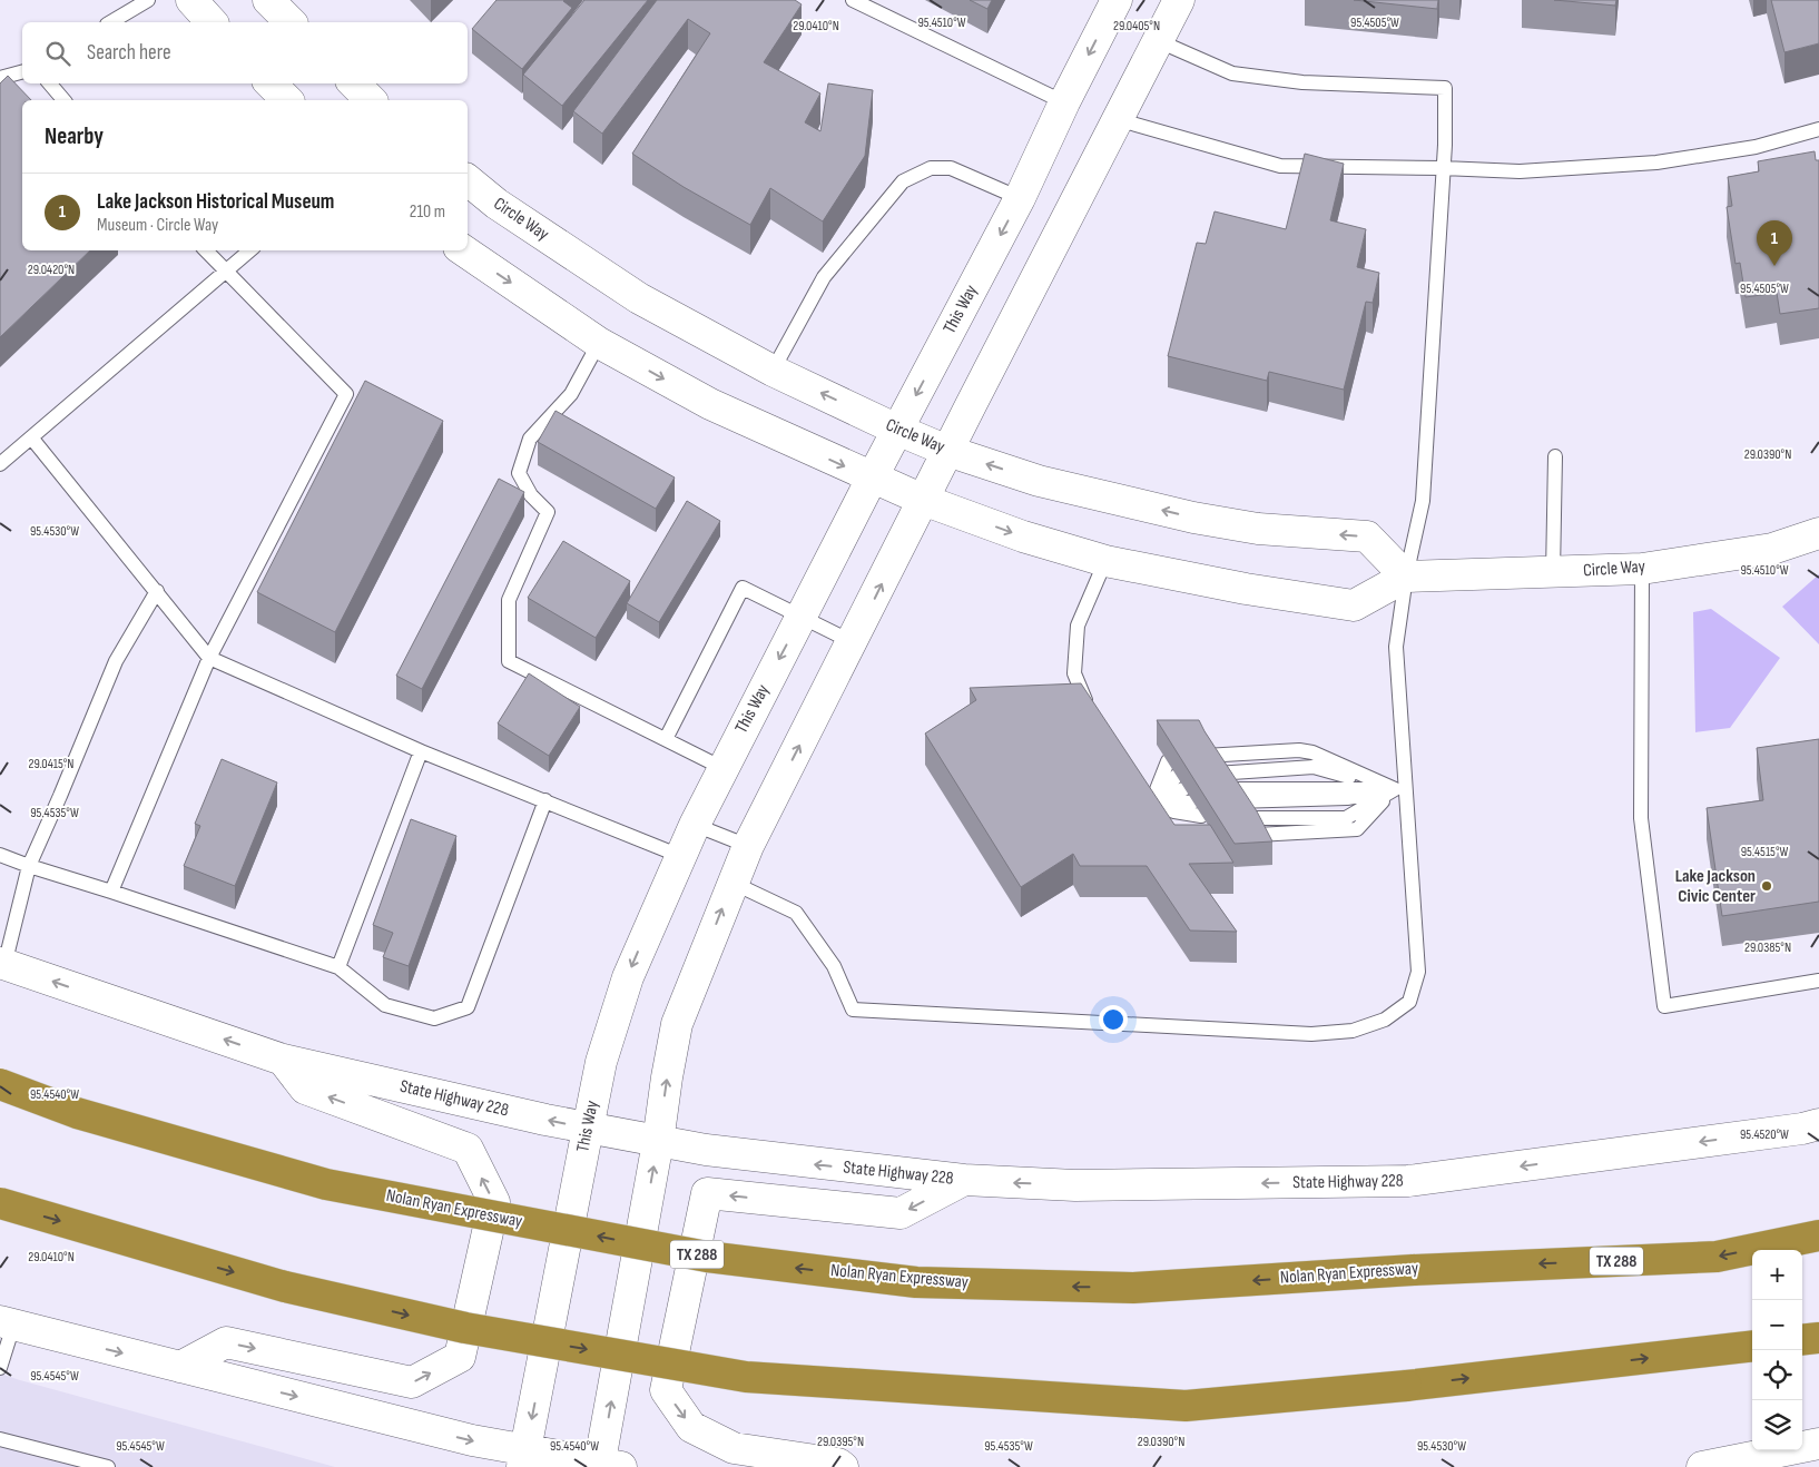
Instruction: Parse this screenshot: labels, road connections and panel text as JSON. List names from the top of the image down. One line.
{"streets":{"highway":["Nolan Ryan Expressway","TX 288"],"street":["Circle Way","This Way","State Highway 228"]},"crossings":[["Circle Way","This Way"],["This Way","State Highway 228"]],"one_way":["State Highway 228"],"places":["Lake Jackson Civic Center"],"page":{"search":"Search here","heading":"Nearby","list":[{"mark":"1","name":"Lake Jackson Historical Museum","note":"Museum · Circle Way","value":"210 m"}],"pins":"1","map_buttons":["+","−"]},"coordinates":["95.4510°W","95.4505°W","29.0410°N","29.0405°N","29.0420°N","29.0390°N","95.4530°W","29.0415°N","95.4535°W","95.4515°W","29.0385°N","95.4540°W","95.4520°W","95.4545°W","29.0395°N"]}
